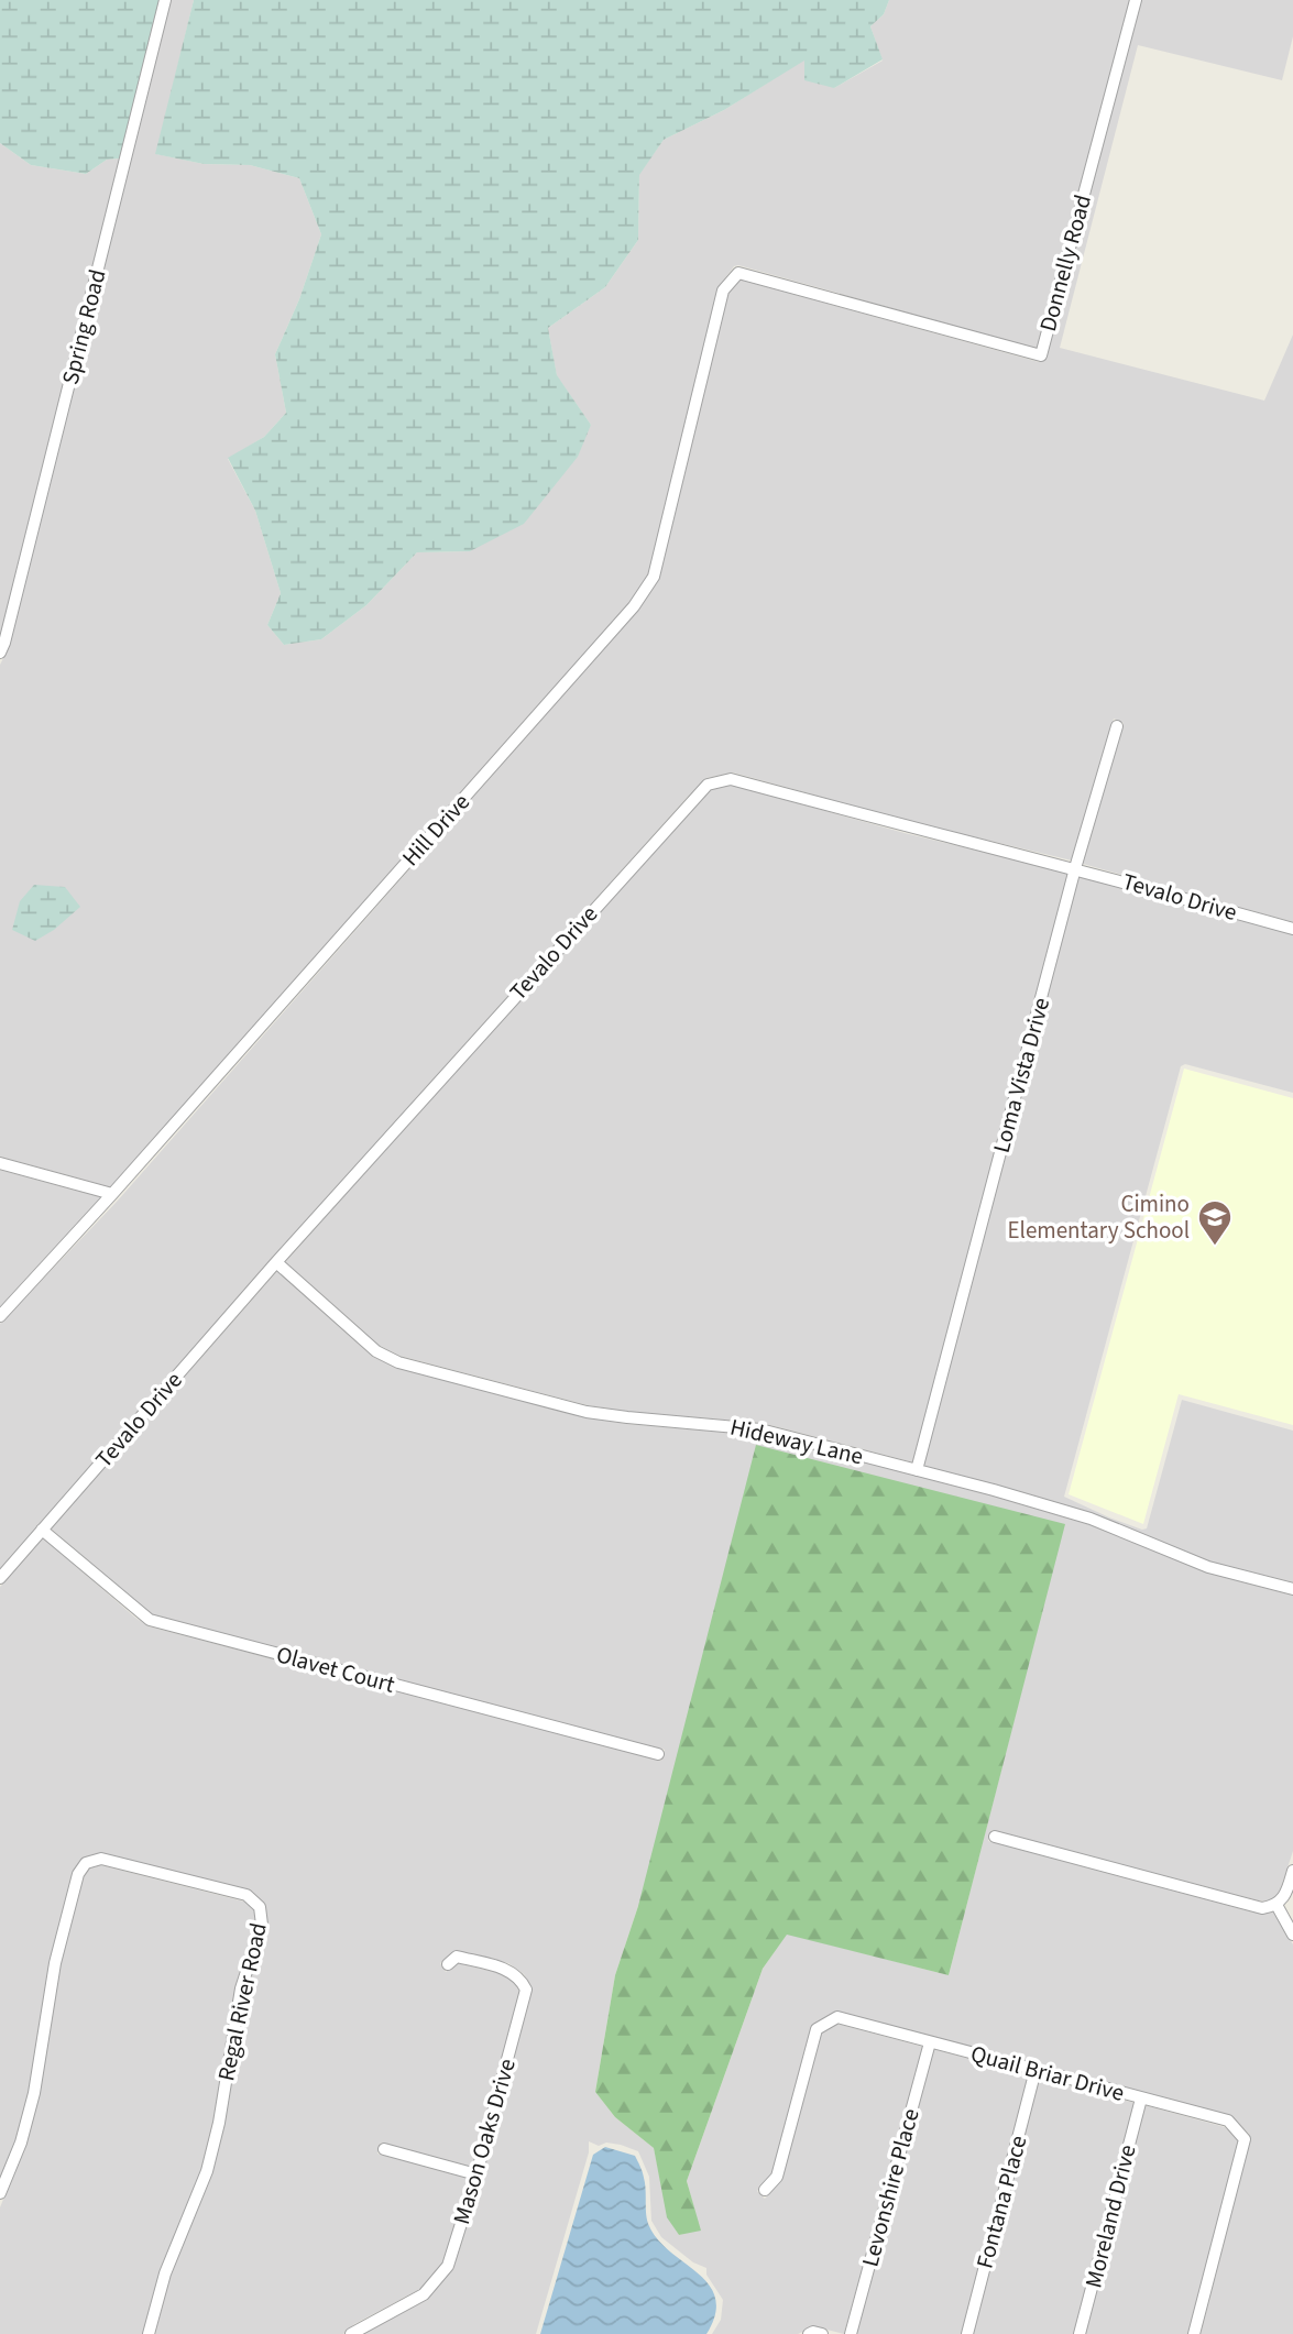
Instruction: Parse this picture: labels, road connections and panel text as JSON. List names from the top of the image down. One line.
{"streets":{"street":["Donnelly Road","Spring Road","Hill Drive","Tevalo Drive","Loma Vista Drive","Hideway Lane","Olavet Court","Regal River Road","Quail Briar Drive","Mason Oaks Drive","Levonshire Place","Fontana Place","Moreland Drive"]},"crossings":[["Donnelly Road","Hill Drive"],["Tevalo Drive","Loma Vista Drive"],["Tevalo Drive","Hideway Lane"],["Tevalo Drive","Olavet Court"],["Loma Vista Drive","Hideway Lane"],["Quail Briar Drive","Levonshire Place"],["Quail Briar Drive","Fontana Place"],["Quail Briar Drive","Moreland Drive"]],"places":{"school or university":["Cimino Elementary School"]}}
